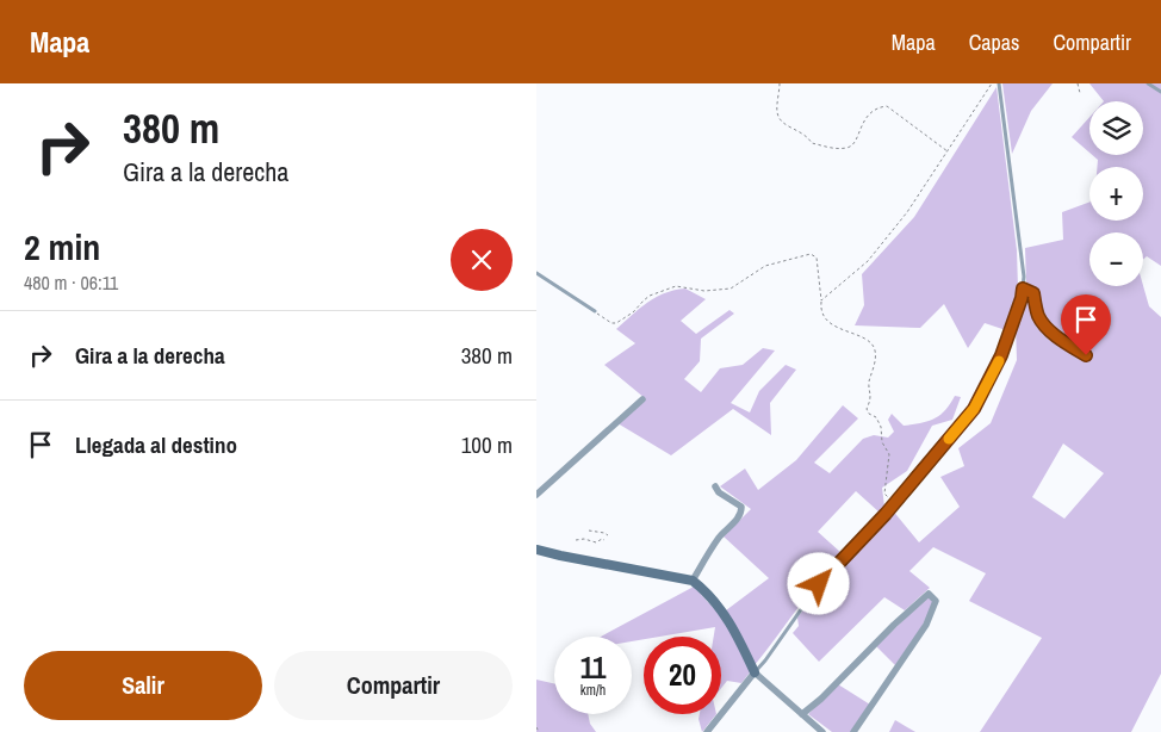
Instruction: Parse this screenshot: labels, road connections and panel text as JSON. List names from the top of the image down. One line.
{"page":{"header":"Mapa","nav":["Mapa","Capas","Compartir"],"turn":["380 m","Gira a la derecha"],"map_buttons":["+","−"],"heading":["2 min","480 m · 06:11"],"list":[{"name":"Gira a la derecha","value":"380 m"},{"name":"Llegada al destino","value":"100 m"}],"speed":"11 km/h","limit":"20","buttons":["Salir","Compartir"]}}
